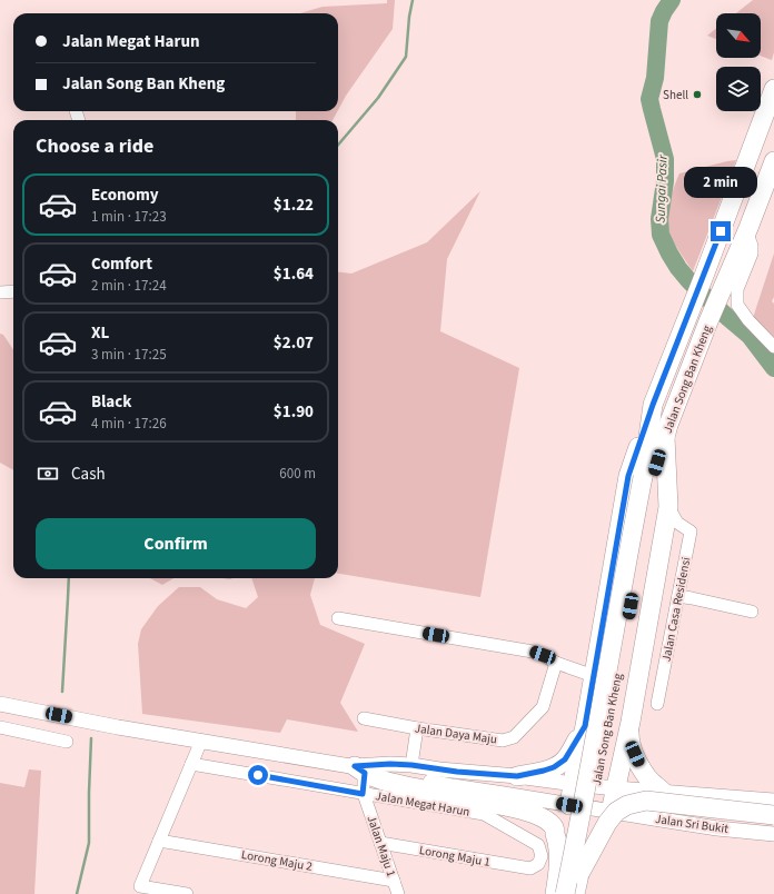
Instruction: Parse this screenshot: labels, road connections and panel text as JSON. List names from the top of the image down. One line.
{"streets":{"main road":["Jalan Song Ban Kheng"],"street":["Jalan Casa Residensi","Jalan Daya Maju","Jalan Megat Harun","Jalan Sri Bukit","Jalan Maju 1","Lorong Maju 1","Lorong Maju 2"]},"crossings":[["Jalan Megat Harun","Jalan Sri Bukit"],["Jalan Megat Harun","Jalan Maju 1"],["Jalan Megat Harun","Lorong Maju 1"],["Jalan Maju 1","Lorong Maju 1"],["Jalan Maju 1","Lorong Maju 2"]],"water":["Sungai Pasir"],"places":["Shell"],"north":"bottom right","page":{"banner":["Jalan Megat Harun","Jalan Song Ban Kheng"],"heading":"Choose a ride","bubble":"2 min","list":[{"name":"Economy","note":"1 min · 17:23","value":"$1.22"},{"name":"Comfort","note":"2 min · 17:24","value":"$1.64"},{"name":"XL","note":"3 min · 17:25","value":"$2.07"},{"name":"Black","note":"4 min · 17:26","value":"$1.90"}],"pay":["Cash","600 m"],"buttons":"Confirm"}}
